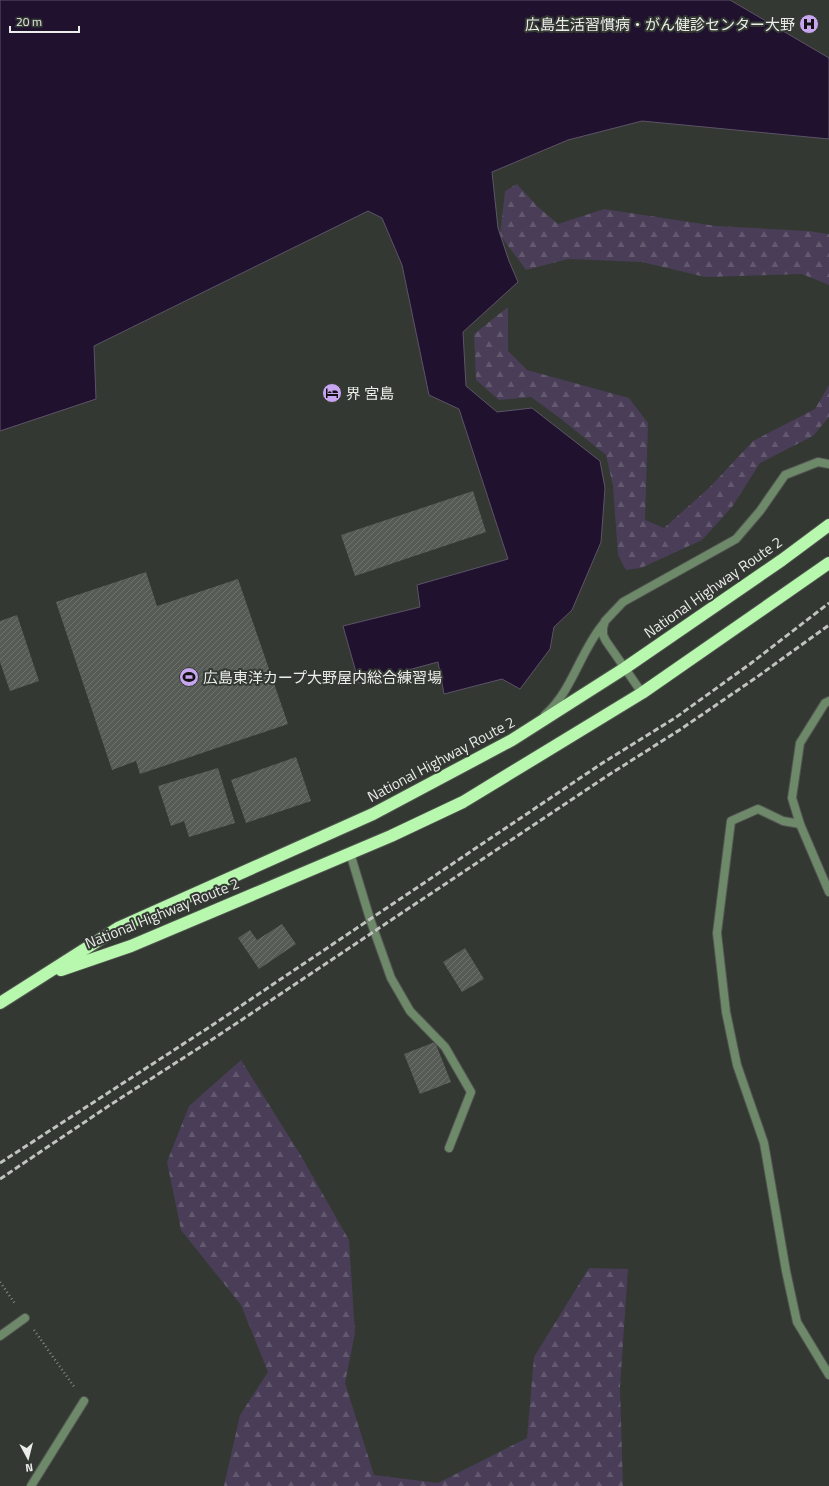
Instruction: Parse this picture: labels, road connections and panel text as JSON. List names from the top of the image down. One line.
{"streets":{"highway":["National Highway Route 2"]},"places":{"hospital":["広島生活習慣病・がん健診センター大野"],"hotel":["界 宮島"],"sports":["広島東洋カープ大野屋内総合練習場"]},"scale_bar":"20 m","north":"bottom"}
